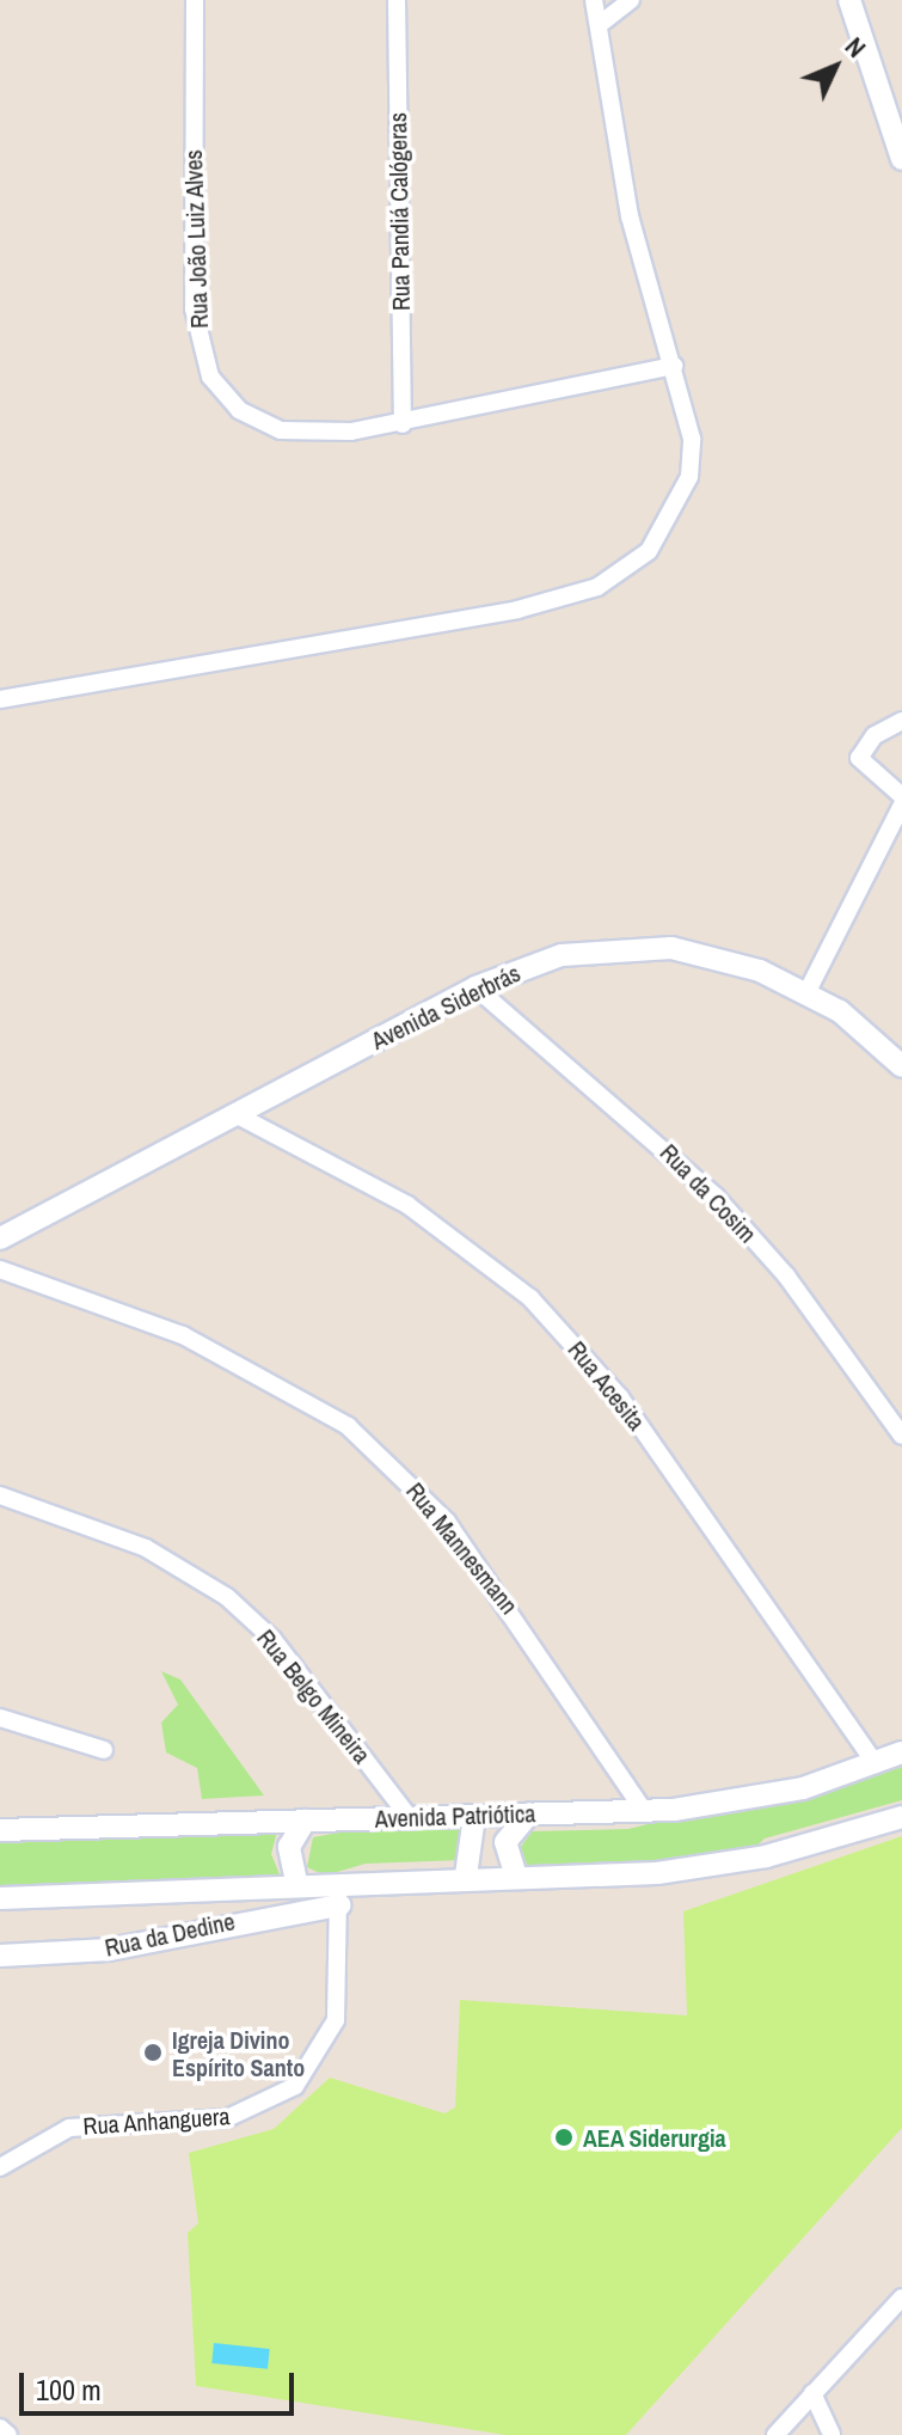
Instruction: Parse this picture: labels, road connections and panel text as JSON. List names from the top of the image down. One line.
{"streets":{"main road":["Avenida Siderbrás","Avenida Patriótica","Rua da Dedine"],"street":["Rua Pandiá Calógeras","Rua João Luiz Alves","Rua da Cosim","Rua Acesita","Rua Mannesmann","Rua Belgo Mineira","Rua Anhanguera"]},"crossings":[["Rua Pandiá Calógeras","Rua João Luiz Alves"],["Avenida Siderbrás","Rua da Cosim"],["Avenida Siderbrás","Rua Acesita"],["Rua Acesita","Avenida Patriótica"],["Rua Mannesmann","Avenida Patriótica"],["Rua Belgo Mineira","Avenida Patriótica"],["Rua da Dedine","Rua Anhanguera"]],"places":["Igreja Divino Espírito Santo","AEA Siderurgia"],"scale_bar":"100 m","north":"top right"}
